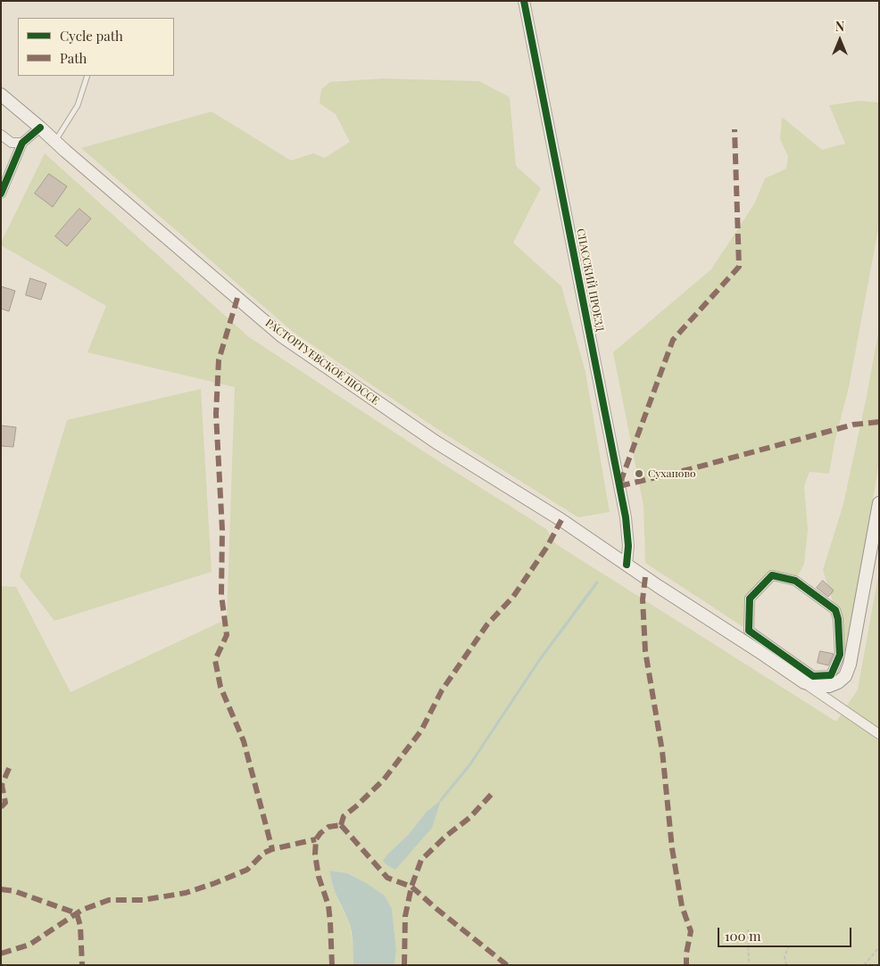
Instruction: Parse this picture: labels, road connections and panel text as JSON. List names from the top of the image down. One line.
{"streets":{"main road":["РАСТОРГУЕВСКОЕ ШОССЕ"],"street":["СПАССКИЙ ПРОЕЗД"]},"crossings":[["СПАССКИЙ ПРОЕЗД","РАСТОРГУЕВСКОЕ ШОССЕ"]],"places":["Суханово"],"legend":["Cycle path","Path"],"scale_bar":"100 m","north":"top"}
